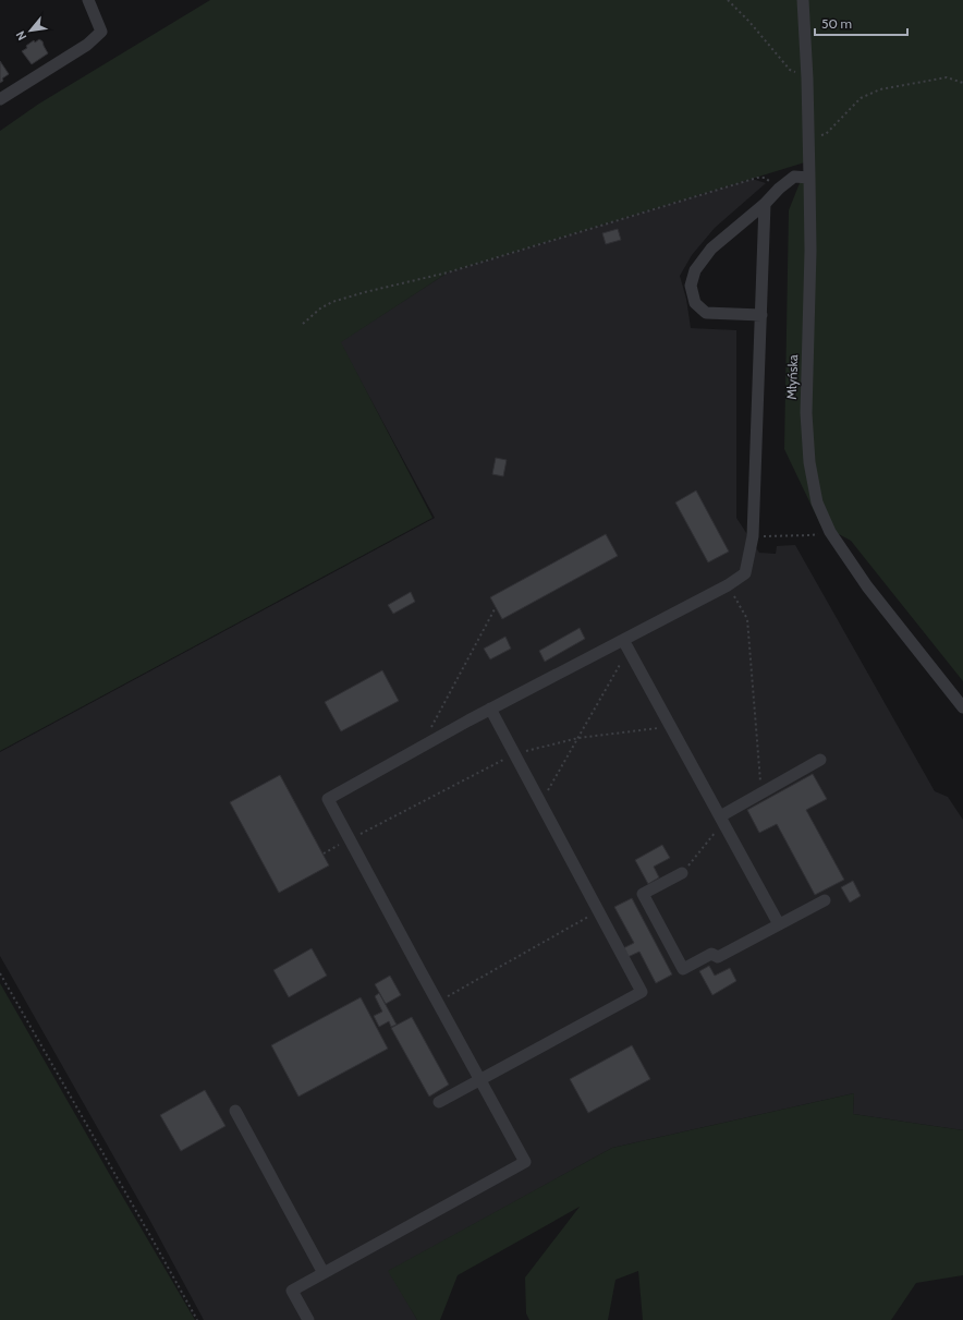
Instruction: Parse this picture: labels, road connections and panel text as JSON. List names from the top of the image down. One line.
{"streets":{"street":["Młyńska"]},"scale_bar":"50 m","north":"bottom left"}
